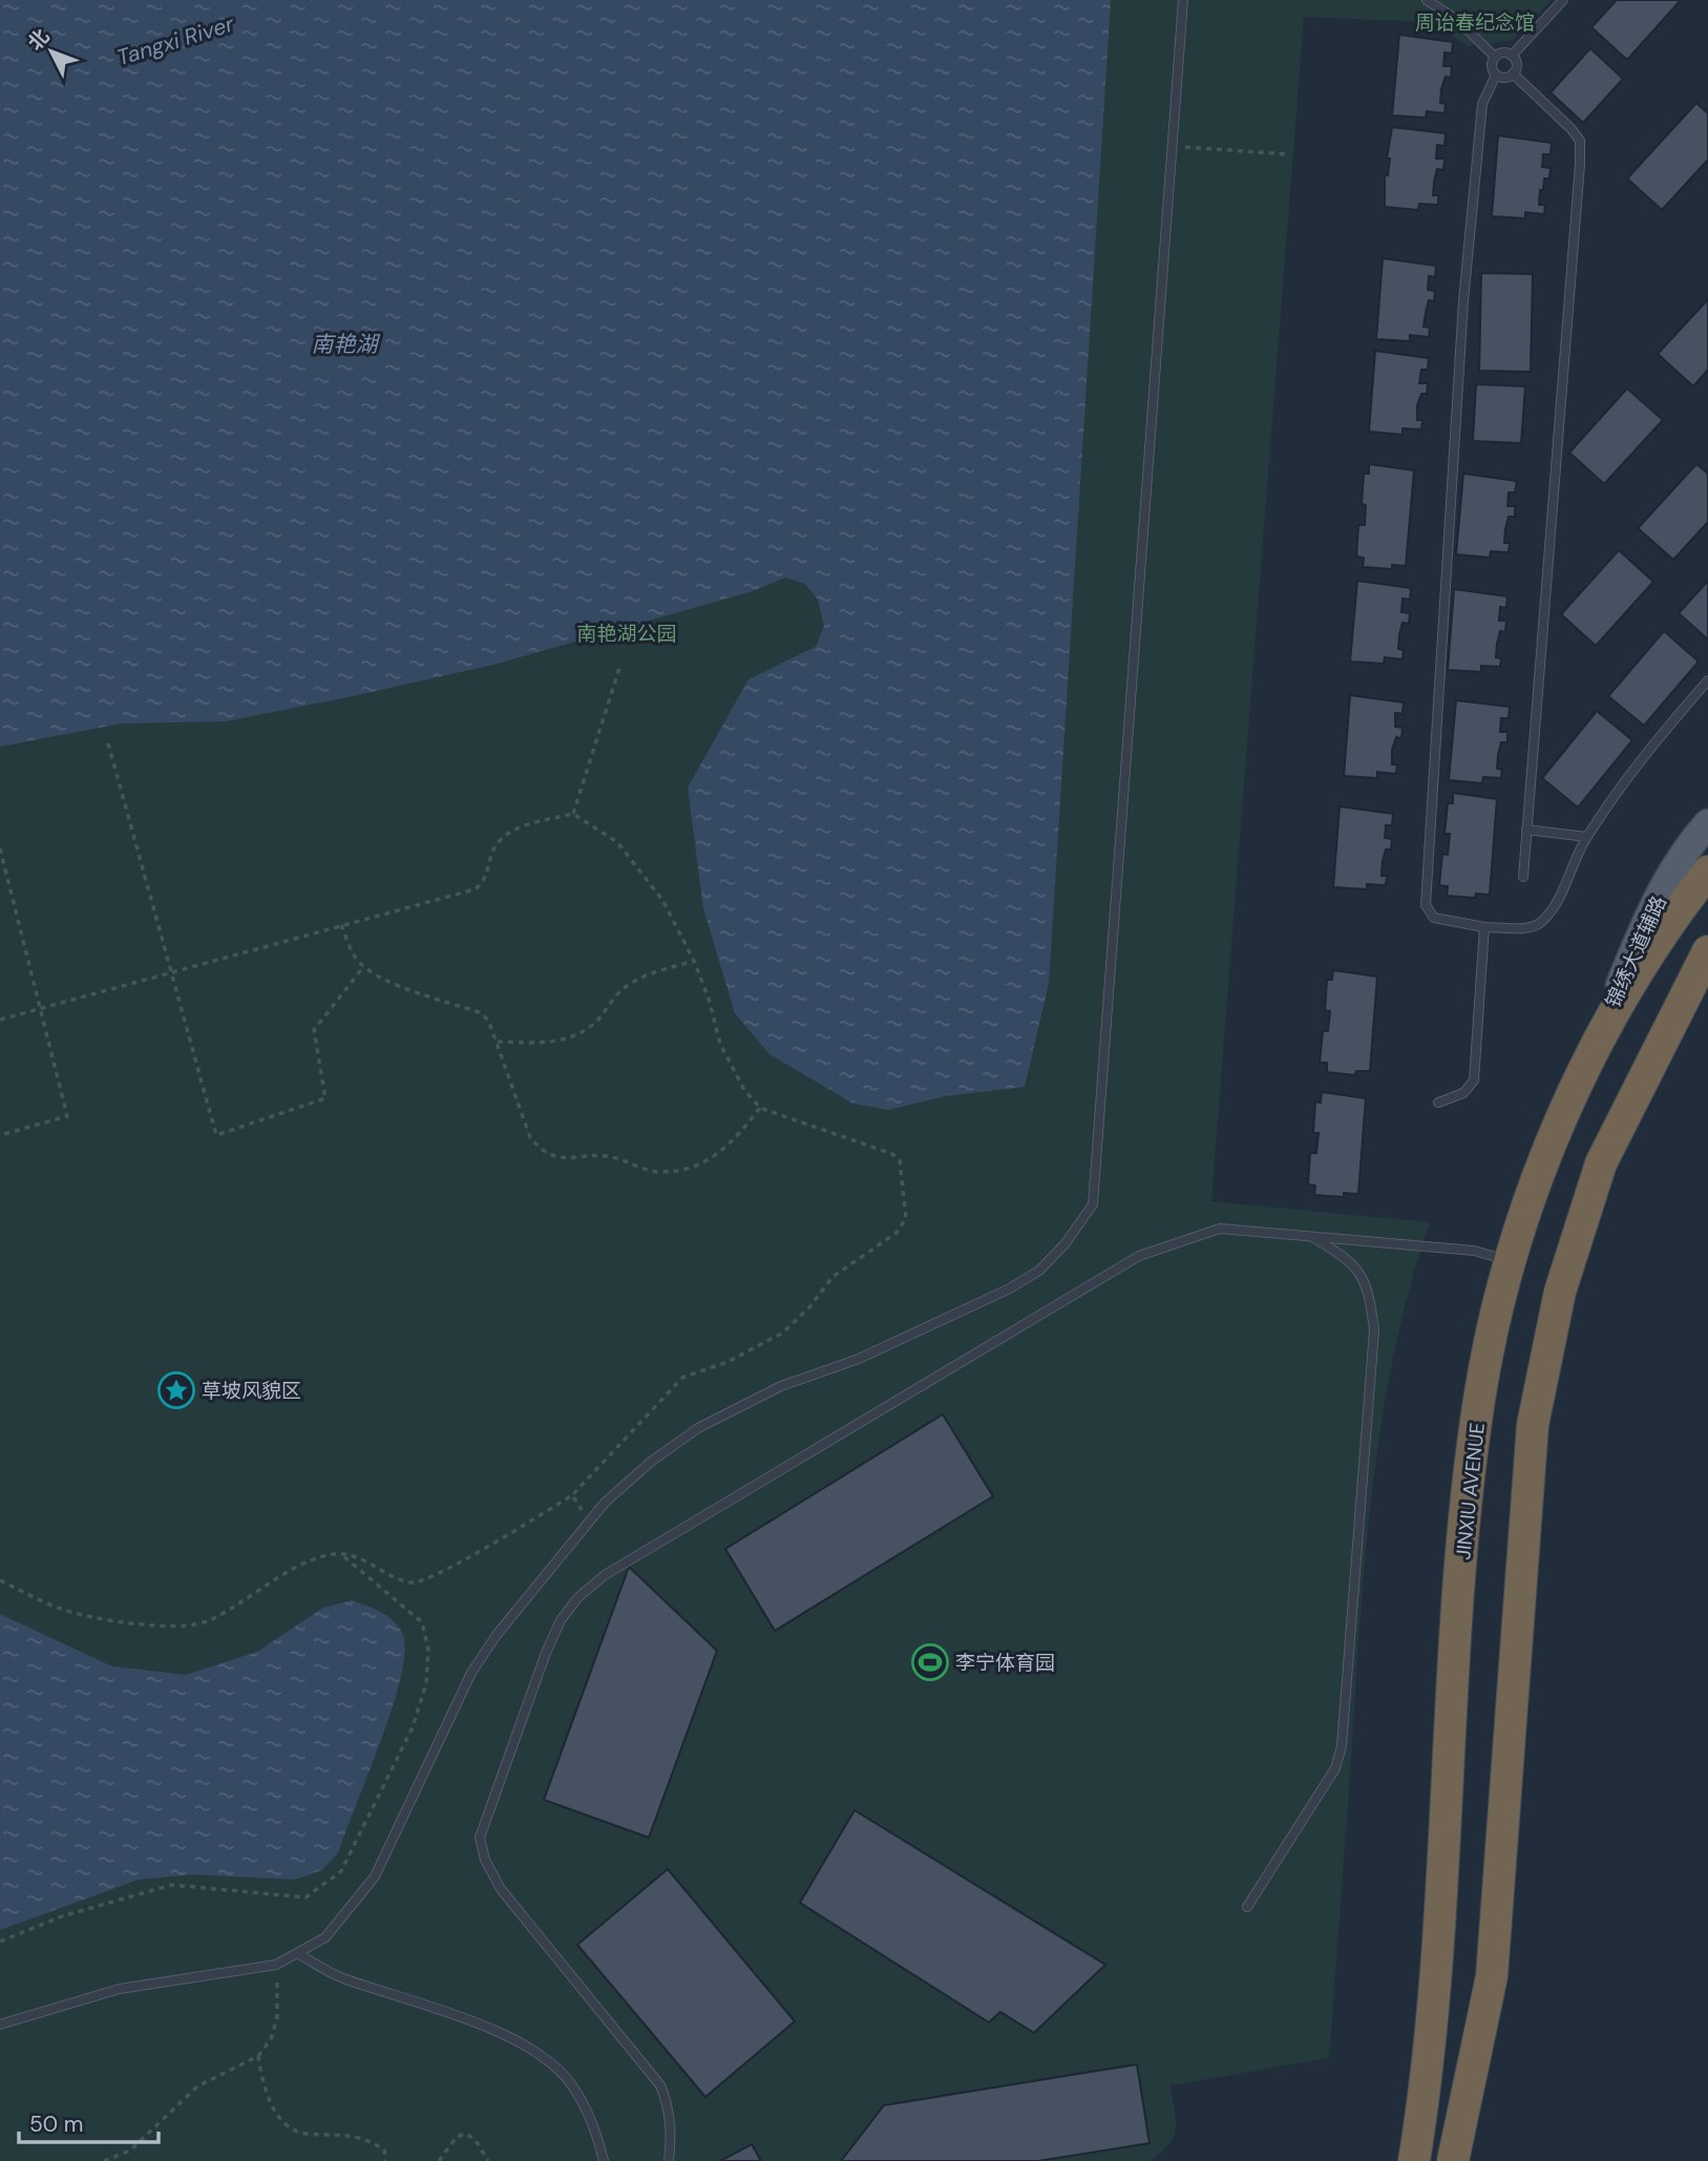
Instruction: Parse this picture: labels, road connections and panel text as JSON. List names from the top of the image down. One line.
{"streets":{"highway":["JINXIU AVENUE"],"main road":["锦绣大道辅路"]},"crossings":[["锦绣大道辅路","JINXIU AVENUE"]],"water":["Tangxi River","南艳湖"],"parks":["周诒春纪念馆","南艳湖公园"],"places":{"place":["草坡风貌区"],"sports":["李宁体育园"]},"scale_bar":"50 m","north":"top left"}
